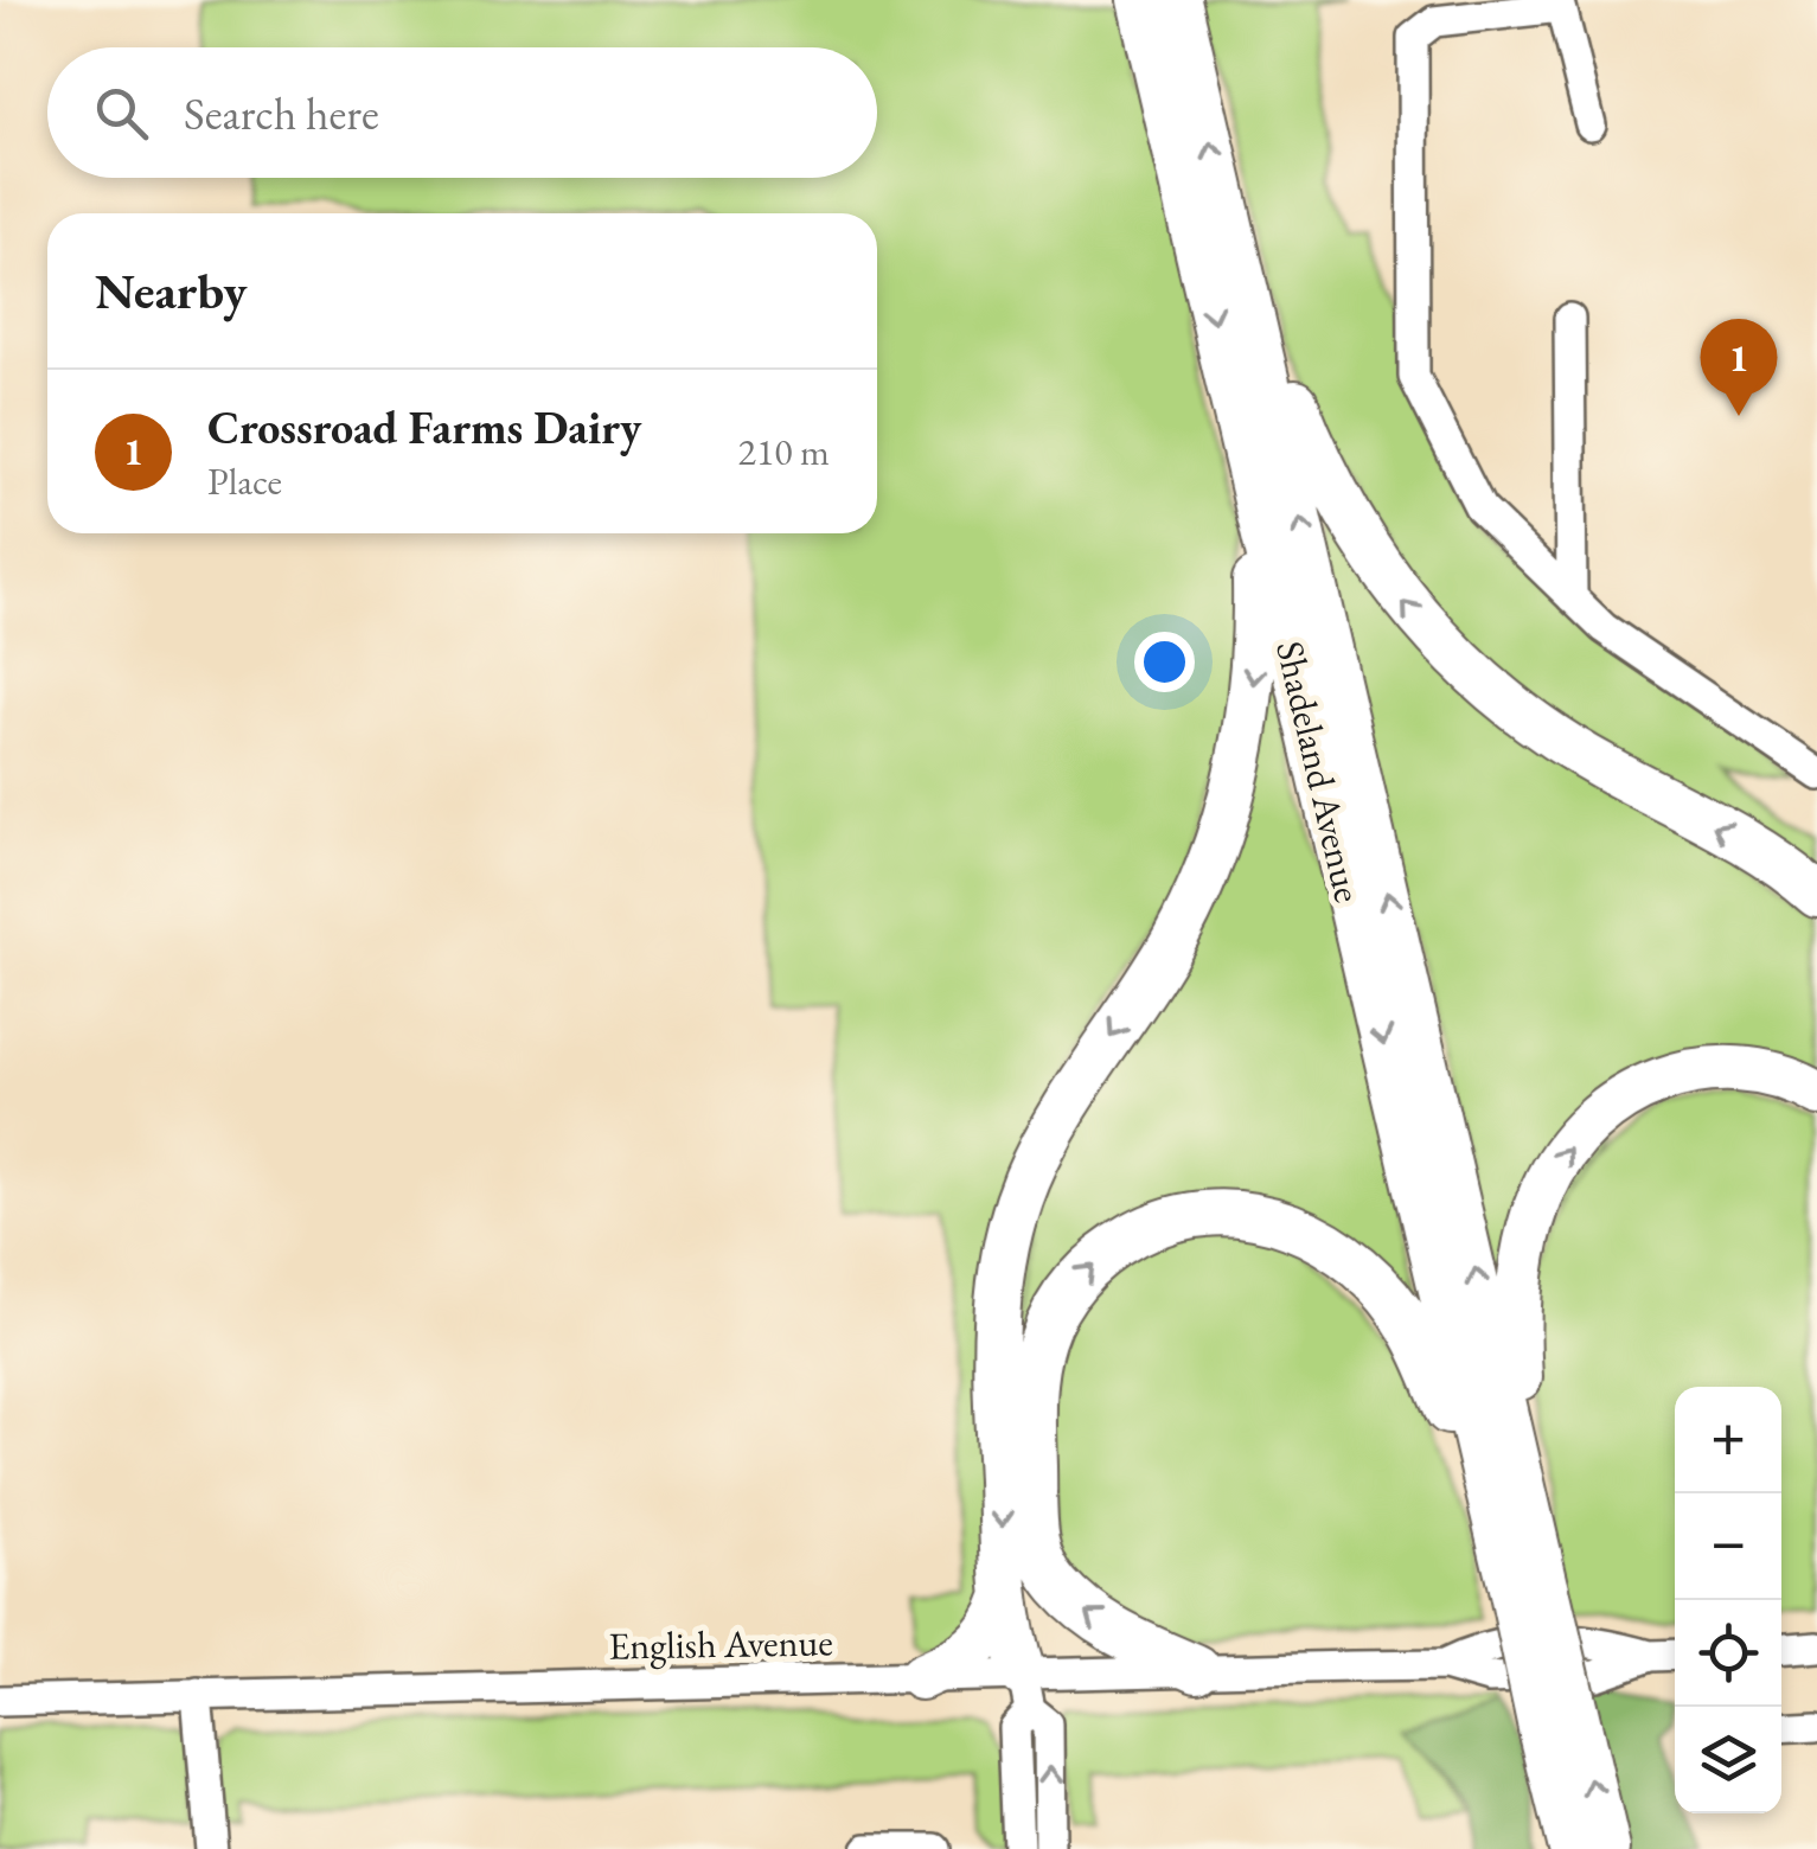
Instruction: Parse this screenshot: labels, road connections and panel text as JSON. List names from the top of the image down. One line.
{"streets":{"highway":["Shadeland Avenue"],"street":["English Avenue"]},"page":{"search":"Search here","heading":"Nearby","pins":"1","list":[{"mark":"1","name":"Crossroad Farms Dairy","note":"Place","value":"210 m"}],"map_buttons":["+","−"]}}
